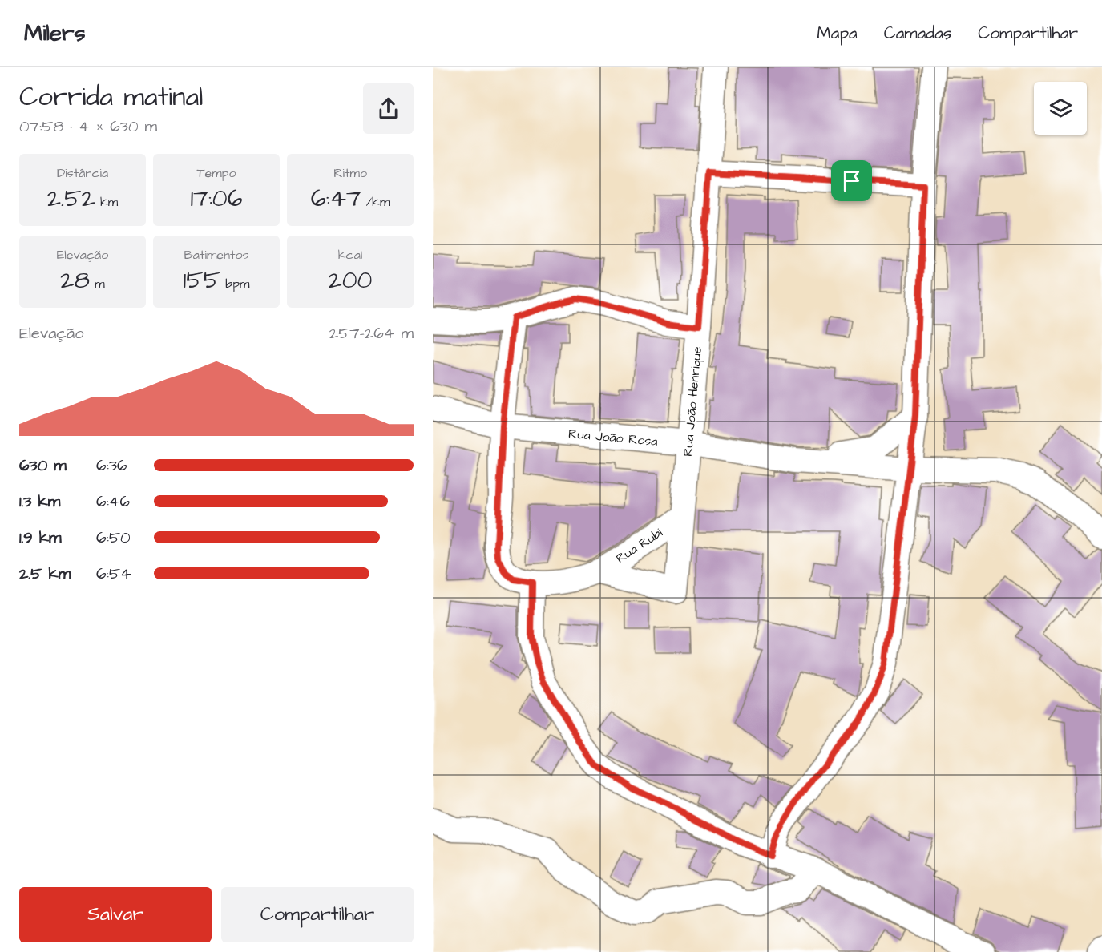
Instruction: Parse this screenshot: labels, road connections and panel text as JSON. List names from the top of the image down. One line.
{"streets":{"street":["Rua João Henrique","Rua João Rosa","Rua Rubi"]},"crossings":[["Rua João Henrique","Rua João Rosa"],["Rua João Henrique","Rua Rubi"]],"page":{"header":"Milers","nav":["Mapa","Camadas","Compartilhar"],"heading":["Corrida matinal","07:58 · 4 × 630 m"],"stats":[["Distância","2.52 km"],["Tempo","17:06"],["Ritmo","6:47 /km"],["Elevação","28 m"],["Batimentos","155 bpm"],["kcal","200"]],"chart":["Elevação","257–264 m"],"list":[{"name":"630 m","note":"6:36"},{"name":"1.3 km","note":"6:46"},{"name":"1.9 km","note":"6:50"},{"name":"2.5 km","note":"6:54"}],"buttons":["Salvar","Compartilhar"]}}
